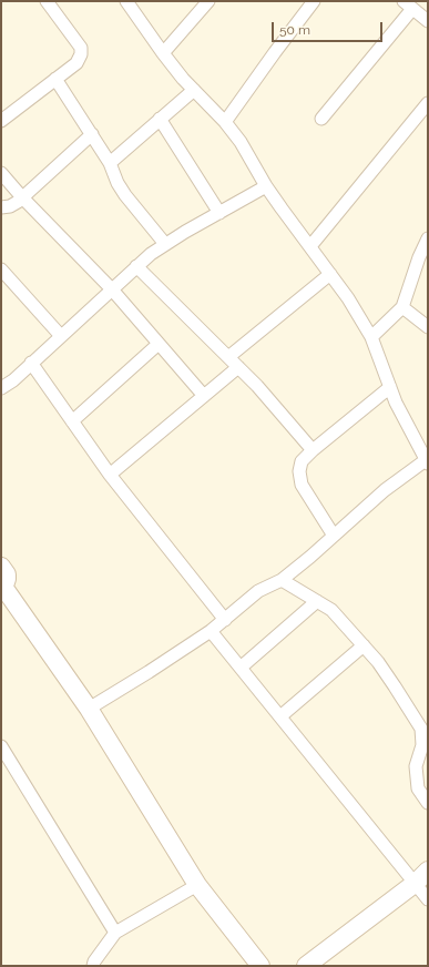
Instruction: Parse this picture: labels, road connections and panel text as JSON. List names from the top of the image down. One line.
{"scale_bar":"50 m"}
